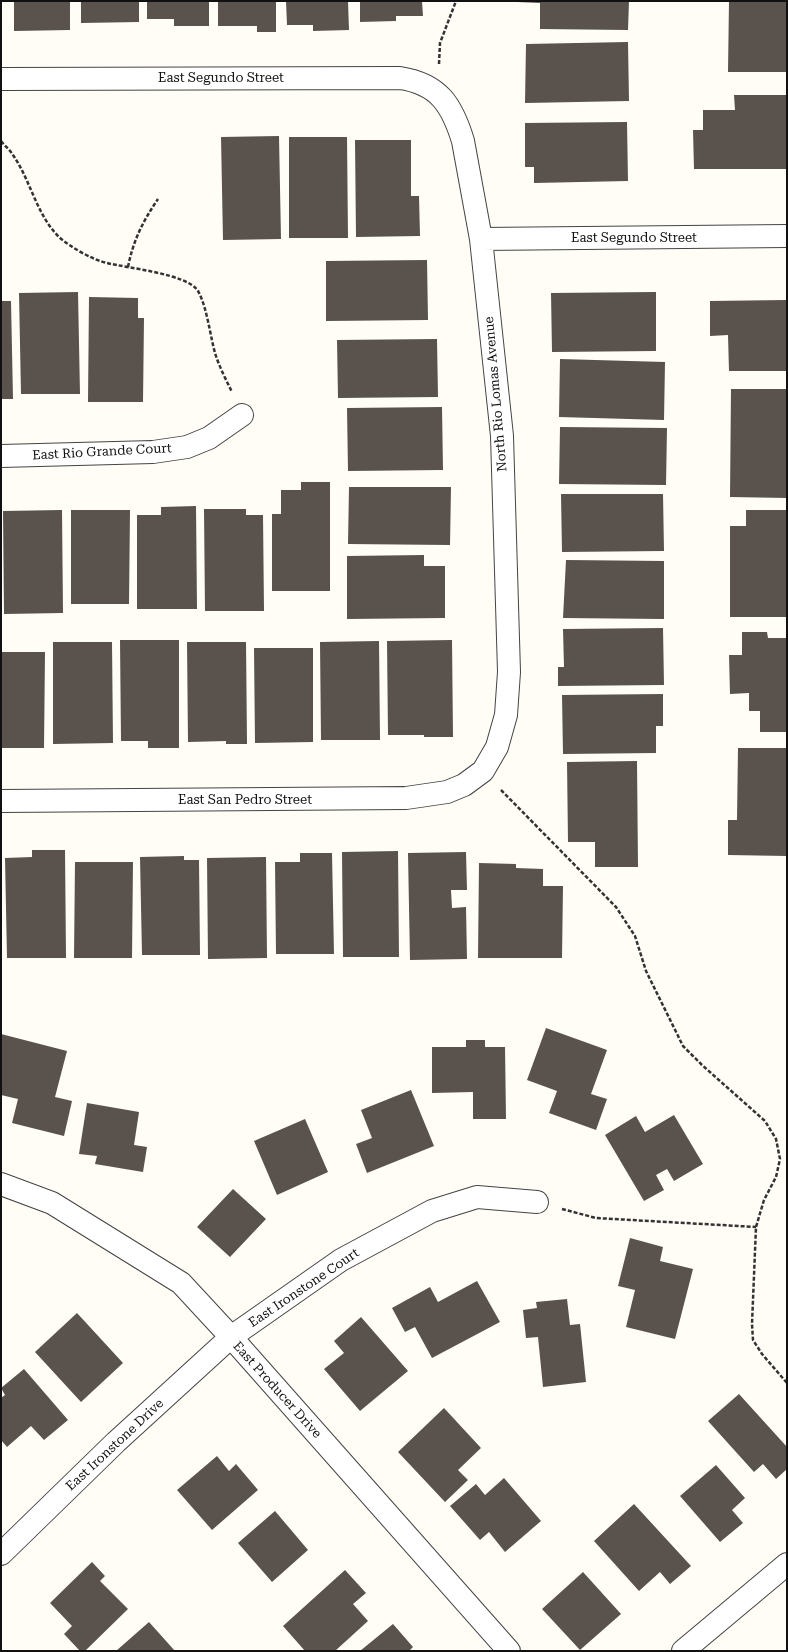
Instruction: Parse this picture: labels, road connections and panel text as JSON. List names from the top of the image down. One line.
{"streets":{"street":["East Segundo Street","North Rio Lomas Avenue","East Rio Grande Court","East San Pedro Street","East Ironstone Court","East Producer Drive","East Ironstone Drive"]},"crossings":[["East Segundo Street","North Rio Lomas Avenue"],["North Rio Lomas Avenue","East San Pedro Street"],["East Ironstone Court","East Producer Drive"],["East Ironstone Court","East Ironstone Drive"],["East Producer Drive","East Ironstone Drive"]]}
